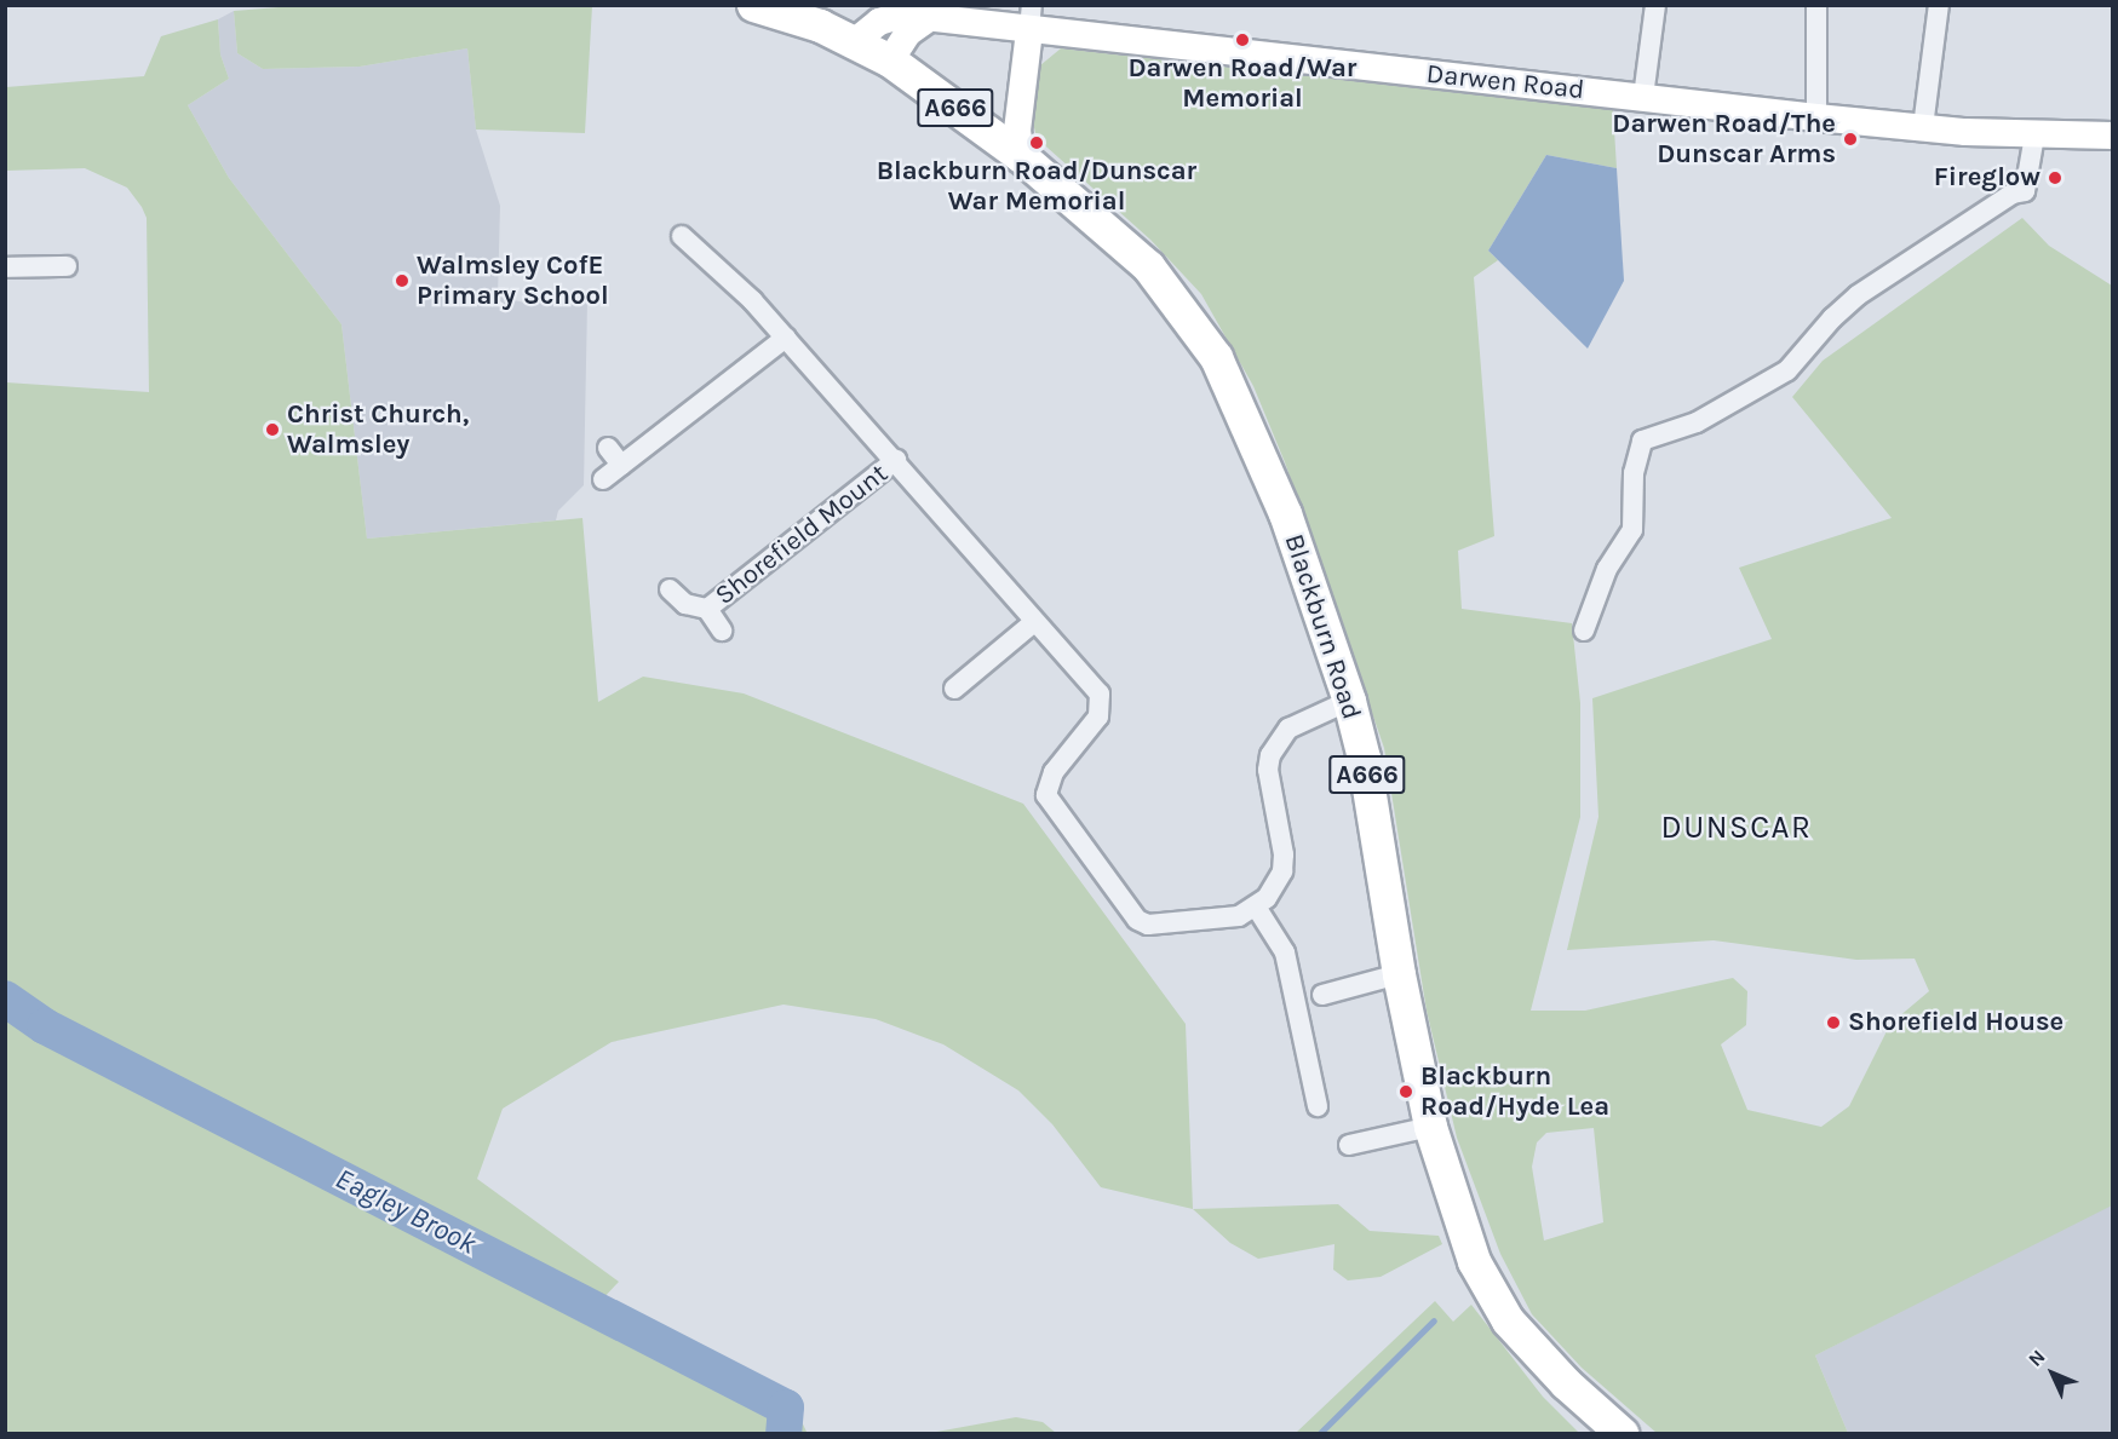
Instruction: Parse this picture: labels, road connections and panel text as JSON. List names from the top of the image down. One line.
{"streets":{"highway":["A666","Blackburn Road"],"main road":["Darwen Road"],"street":["Shorefield Mount"]},"crossings":[["Darwen Road","Blackburn Road"]],"districts":["DUNSCAR"],"water":["Eagley Brook"],"places":["Darwen Road/War Memorial","Darwen Road/The Dunscar Arms","Blackburn Road/Dunscar War Memorial","Fireglow","Walmsley CofE Primary School","Christ Church, Walmsley","Shorefield House","Blackburn Road/Hyde Lea"],"north":"top left"}
